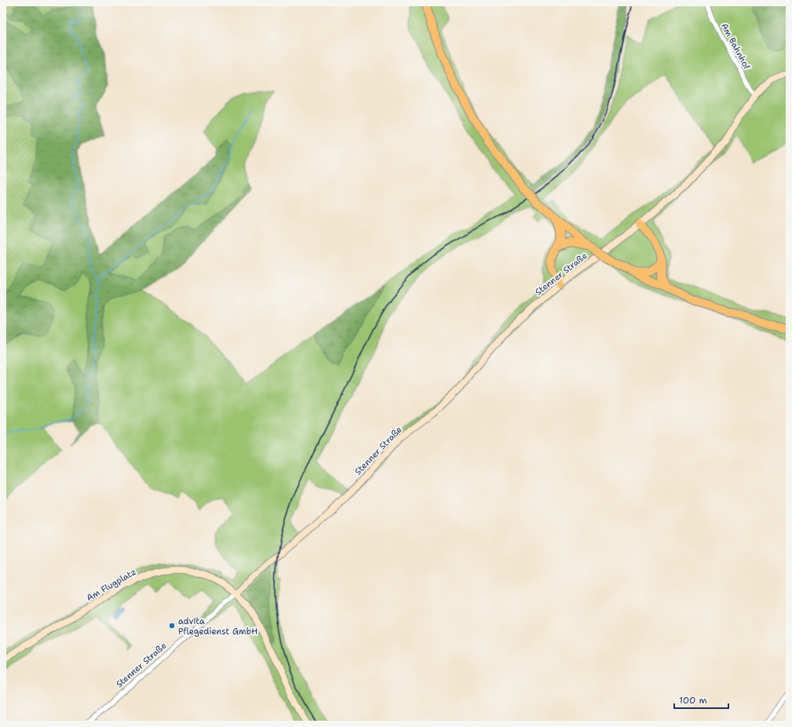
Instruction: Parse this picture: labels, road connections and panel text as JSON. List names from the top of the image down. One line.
{"streets":{"street":["Am Bahnhof","Stenner Straße","Am Flugplatz"]},"crossings":[["Am Bahnhof","Stenner Straße"],["Stenner Straße","Am Flugplatz"]],"places":["advita Pflegedienst GmbH"],"scale_bar":"100 m"}
